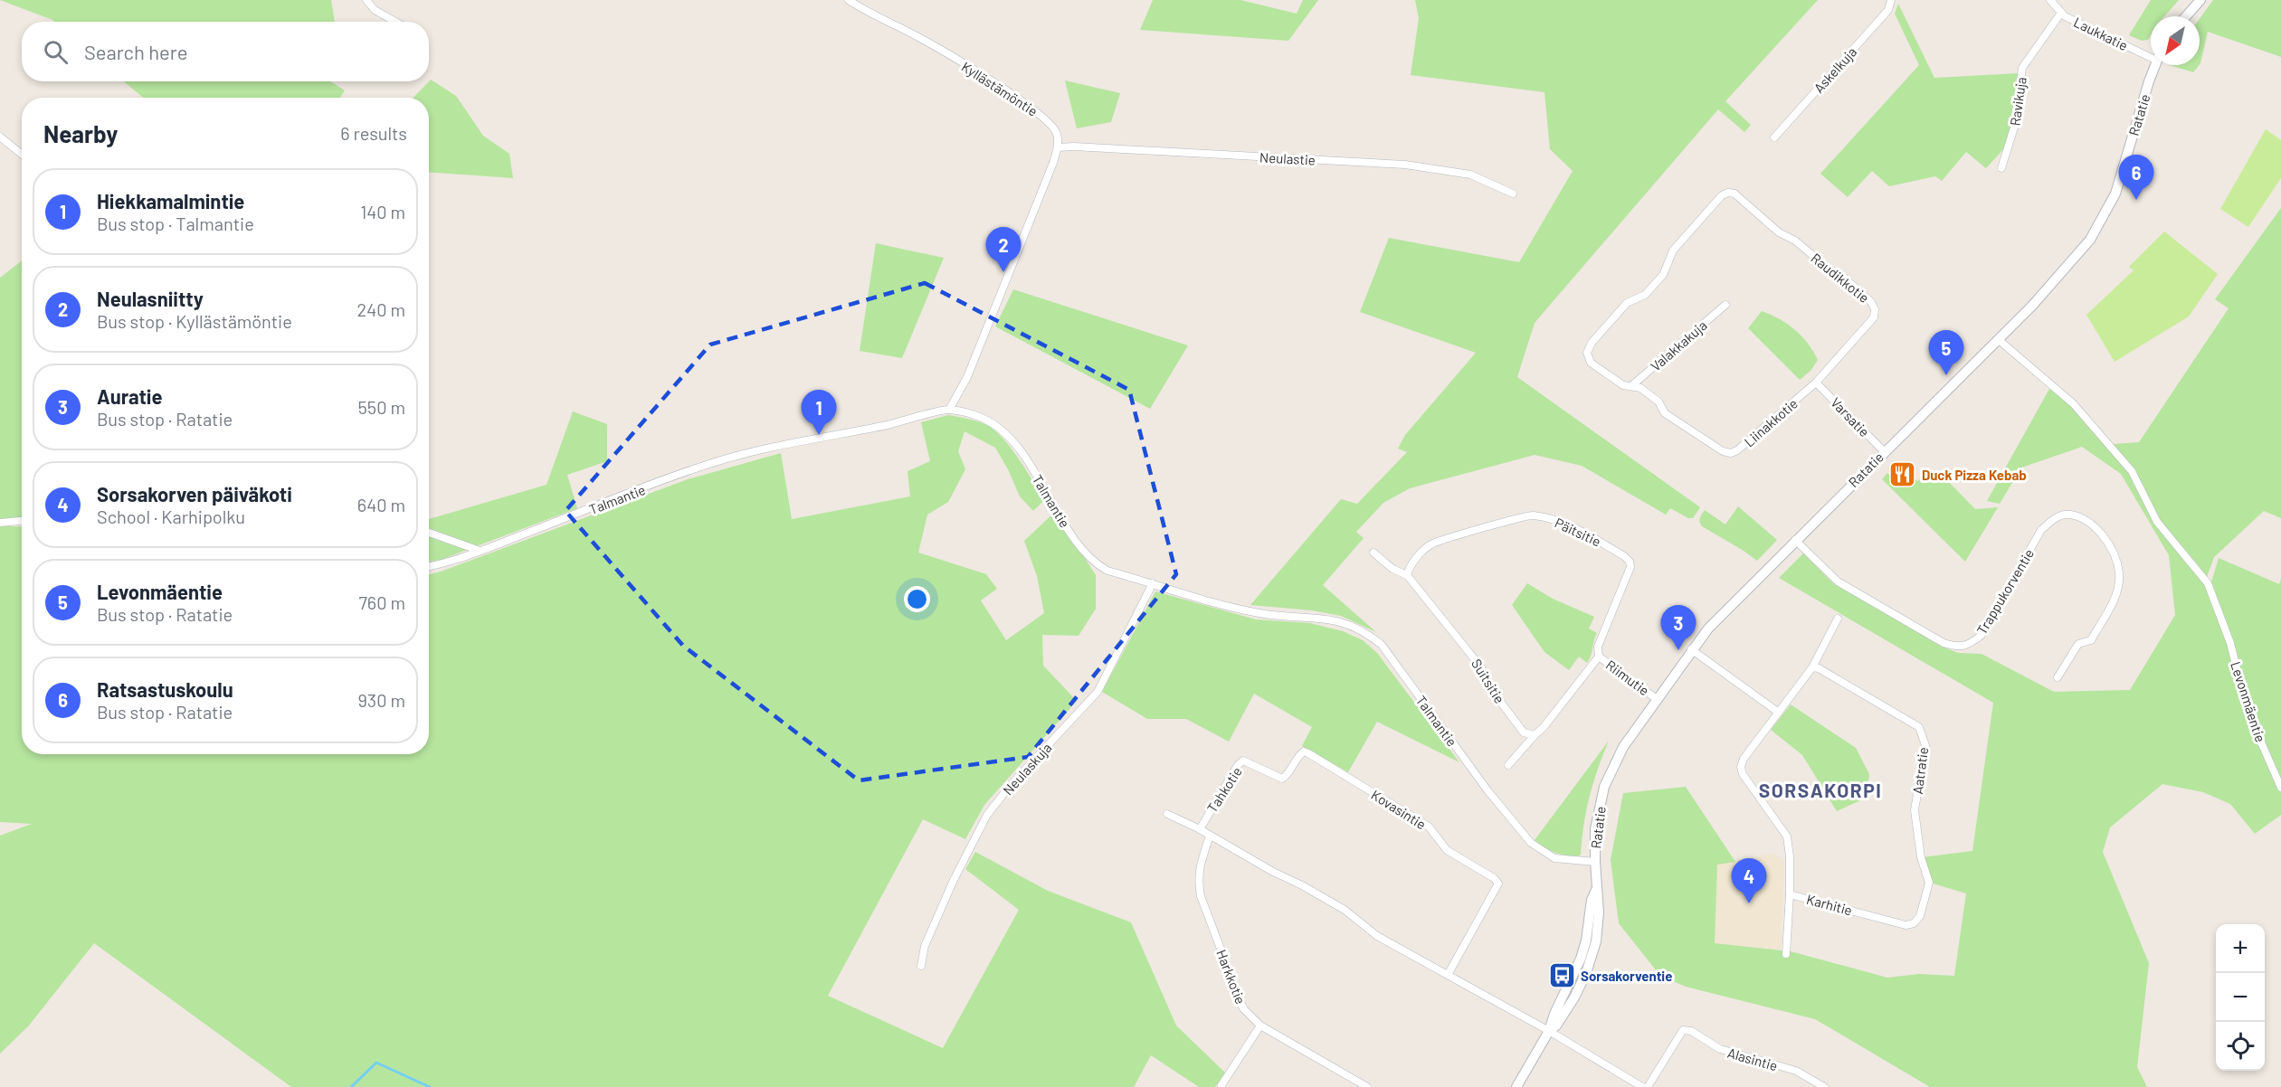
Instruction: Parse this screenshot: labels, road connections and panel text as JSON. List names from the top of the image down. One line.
{"streets":{"street":["Laukkatie","Askelkuja","Kyllästämöntie","Ravikuja","Ratatie","Neulastie","Raudikkotie","Valakkakuja","Varsatie","Liinakkotie","Talmantie","Päitsitie","Trappukorventie","Riimutie","Suitsitie","Levonmäentie","Neulaskuja","Aatratie","Tahkotie","Kovasintie","Karhitie","Harkkotie","Alasintie"]},"crossings":[["Laukkatie","Ravikuja"],["Kyllästämöntie","Neulastie"],["Ratatie","Varsatie"],["Ratatie","Talmantie"],["Ratatie","Trappukorventie"],["Ratatie","Riimutie"],["Ratatie","Levonmäentie"],["Raudikkotie","Varsatie"],["Raudikkotie","Liinakkotie"],["Valakkakuja","Liinakkotie"],["Varsatie","Liinakkotie"],["Talmantie","Neulaskuja"],["Päitsitie","Riimutie"],["Päitsitie","Suitsitie"],["Aatratie","Karhitie"],["Tahkotie","Kovasintie"]],"districts":["SORSAKORPI"],"places":{"restaurant":["Duck Pizza Kebab"],"bus stop":["Sorsakorventie"]},"north":"bottom left","page":{"search":"Search here","heading":["Nearby","6 results"],"pins":["6","2","5","1","3","4"],"list":[{"mark":"1","name":"Hiekkamalmintie","note":"Bus stop · Talmantie","value":"140 m"},{"mark":"2","name":"Neulasniitty","note":"Bus stop · Kyllästämöntie","value":"240 m"},{"mark":"3","name":"Auratie","note":"Bus stop · Ratatie","value":"550 m"},{"mark":"4","name":"Sorsakorven päiväkoti","note":"School · Karhipolku","value":"640 m"},{"mark":"5","name":"Levonmäentie","note":"Bus stop · Ratatie","value":"760 m"},{"mark":"6","name":"Ratsastuskoulu","note":"Bus stop · Ratatie","value":"930 m"}],"map_buttons":["+","−"]}}
